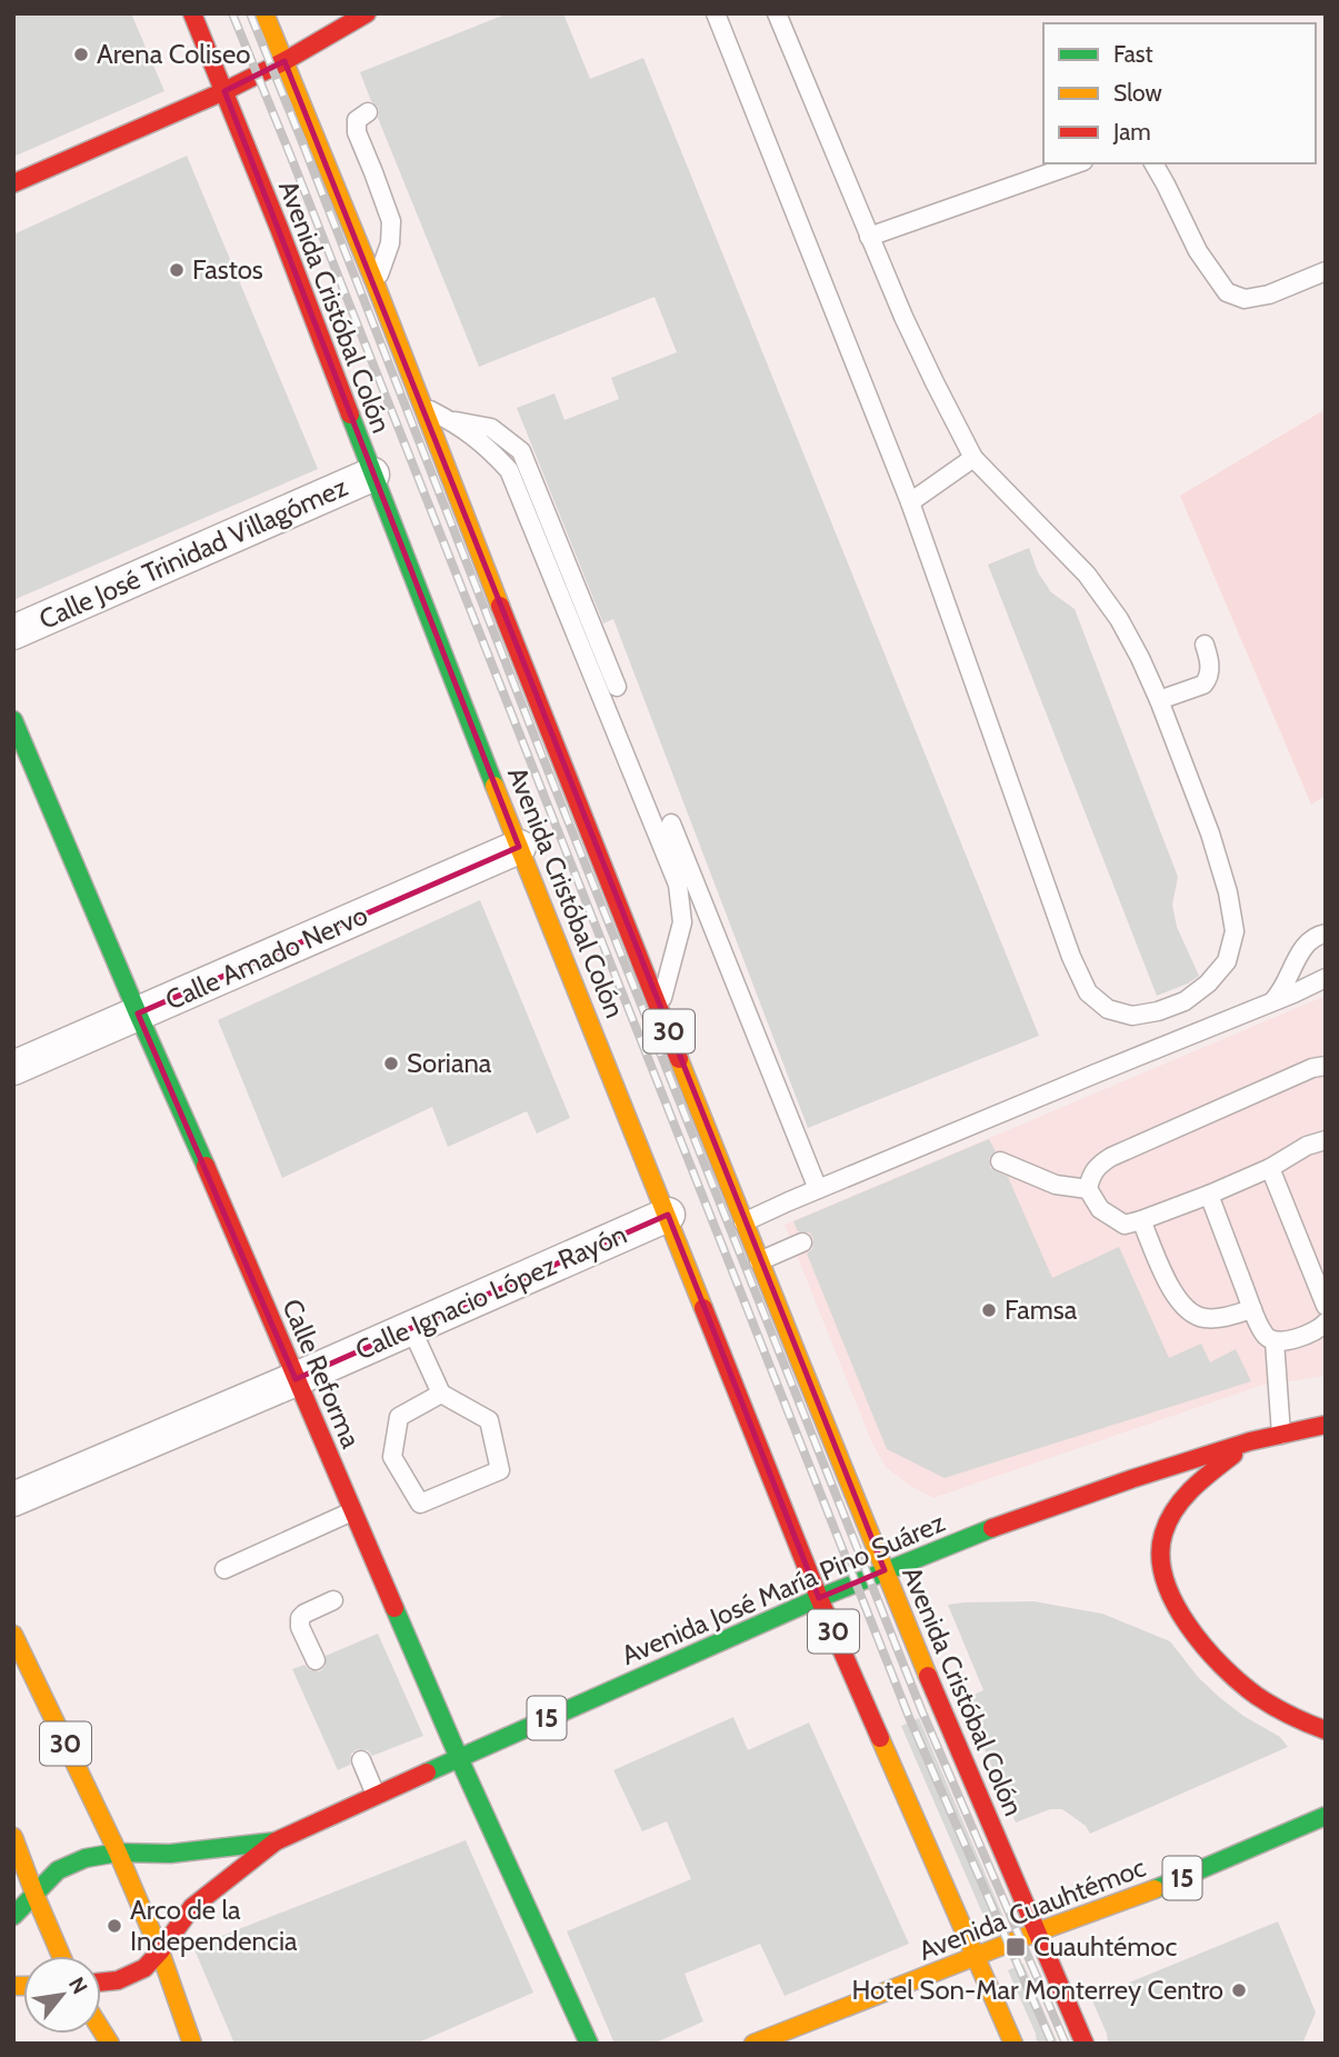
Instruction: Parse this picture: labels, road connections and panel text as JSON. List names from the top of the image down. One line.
{"streets":{"main road":["Avenida Cristóbal Colón","30","Calle Reforma","Avenida José María Pino Suárez","15","Avenida Cuauhtémoc"],"street":["Calle José Trinidad Villagómez","Calle Amado Nervo","Calle Ignacio López Rayón"]},"crossings":[["Avenida Cristóbal Colón","Calle José Trinidad Villagómez"],["Avenida Cristóbal Colón","Calle Amado Nervo"],["Avenida Cristóbal Colón","Calle Ignacio López Rayón"],["Avenida Cristóbal Colón","Avenida José María Pino Suárez"],["Avenida Cristóbal Colón","Avenida Cuauhtémoc"],["Calle Amado Nervo","Calle Reforma"],["30","Avenida José María Pino Suárez"],["Calle Ignacio López Rayón","Calle Reforma"],["Calle Reforma","Avenida José María Pino Suárez"]],"places":{"other":["Arena Coliseo","Fastos","Soriana","Famsa","Arco de la Independencia","Hotel Son-Mar Monterrey Centro"],"transit":["Cuauhtémoc"]},"legend":["Fast","Slow","Jam"],"north":"top right"}
